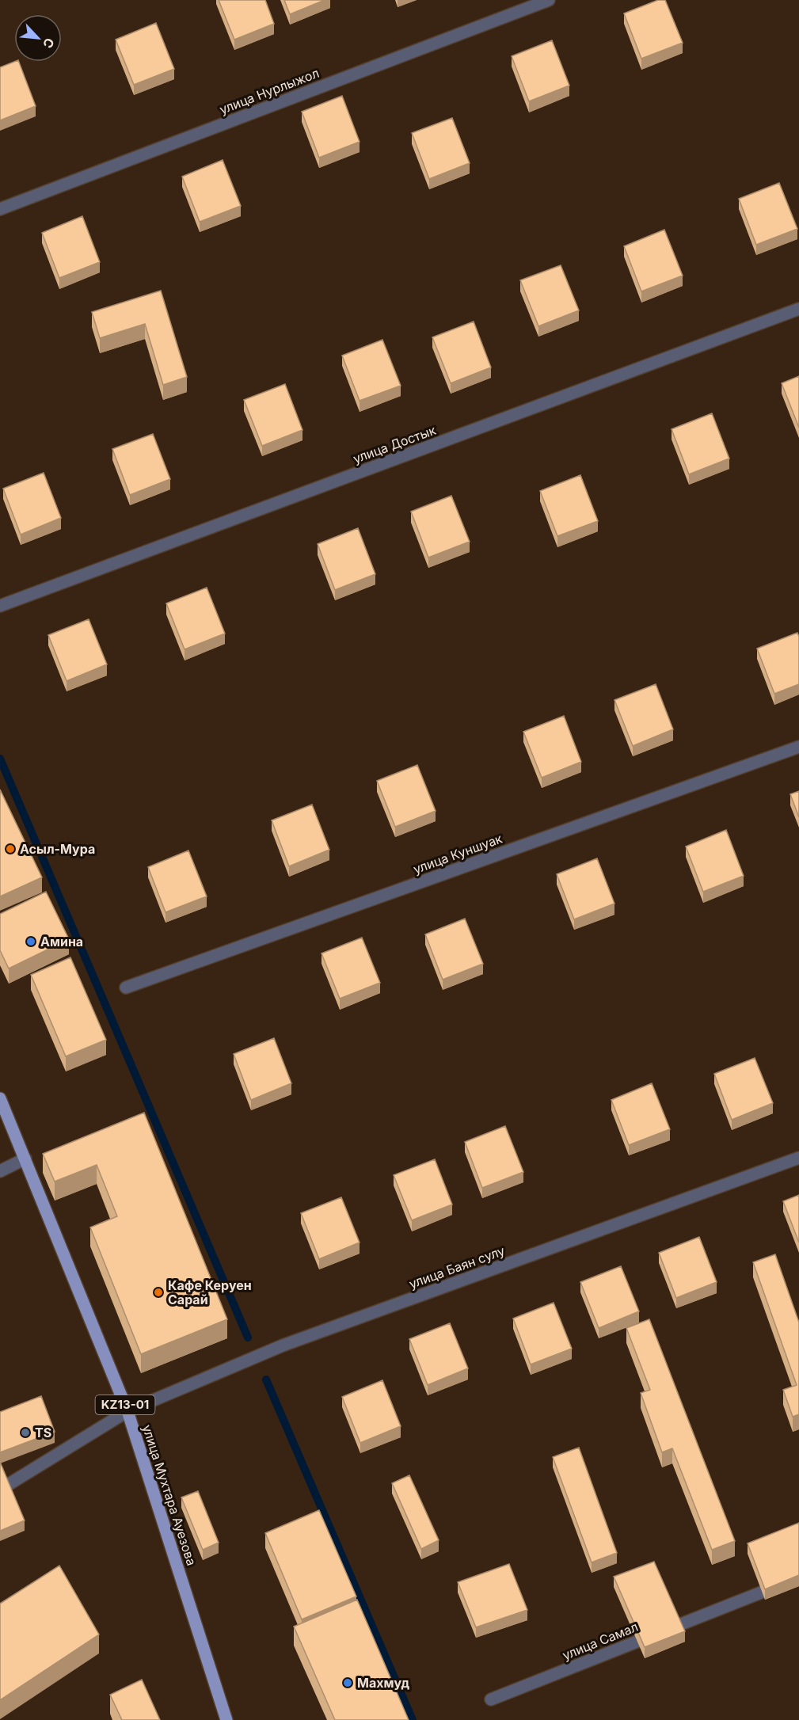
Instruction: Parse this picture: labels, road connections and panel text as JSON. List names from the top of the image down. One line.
{"streets":{"main road":["KZ13-01","улица Мухтара Ауезова"],"street":["улица Нурлыжол","улица Достык","улица Куншуак","улица Баян сулу","улица Самал"]},"crossings":[["улица Баян сулу","улица Мухтара Ауезова"]],"places":["Асыл-Мура","Амина","Кафе Керуен Сарай","TS","Махмуд"],"north":"bottom right"}
